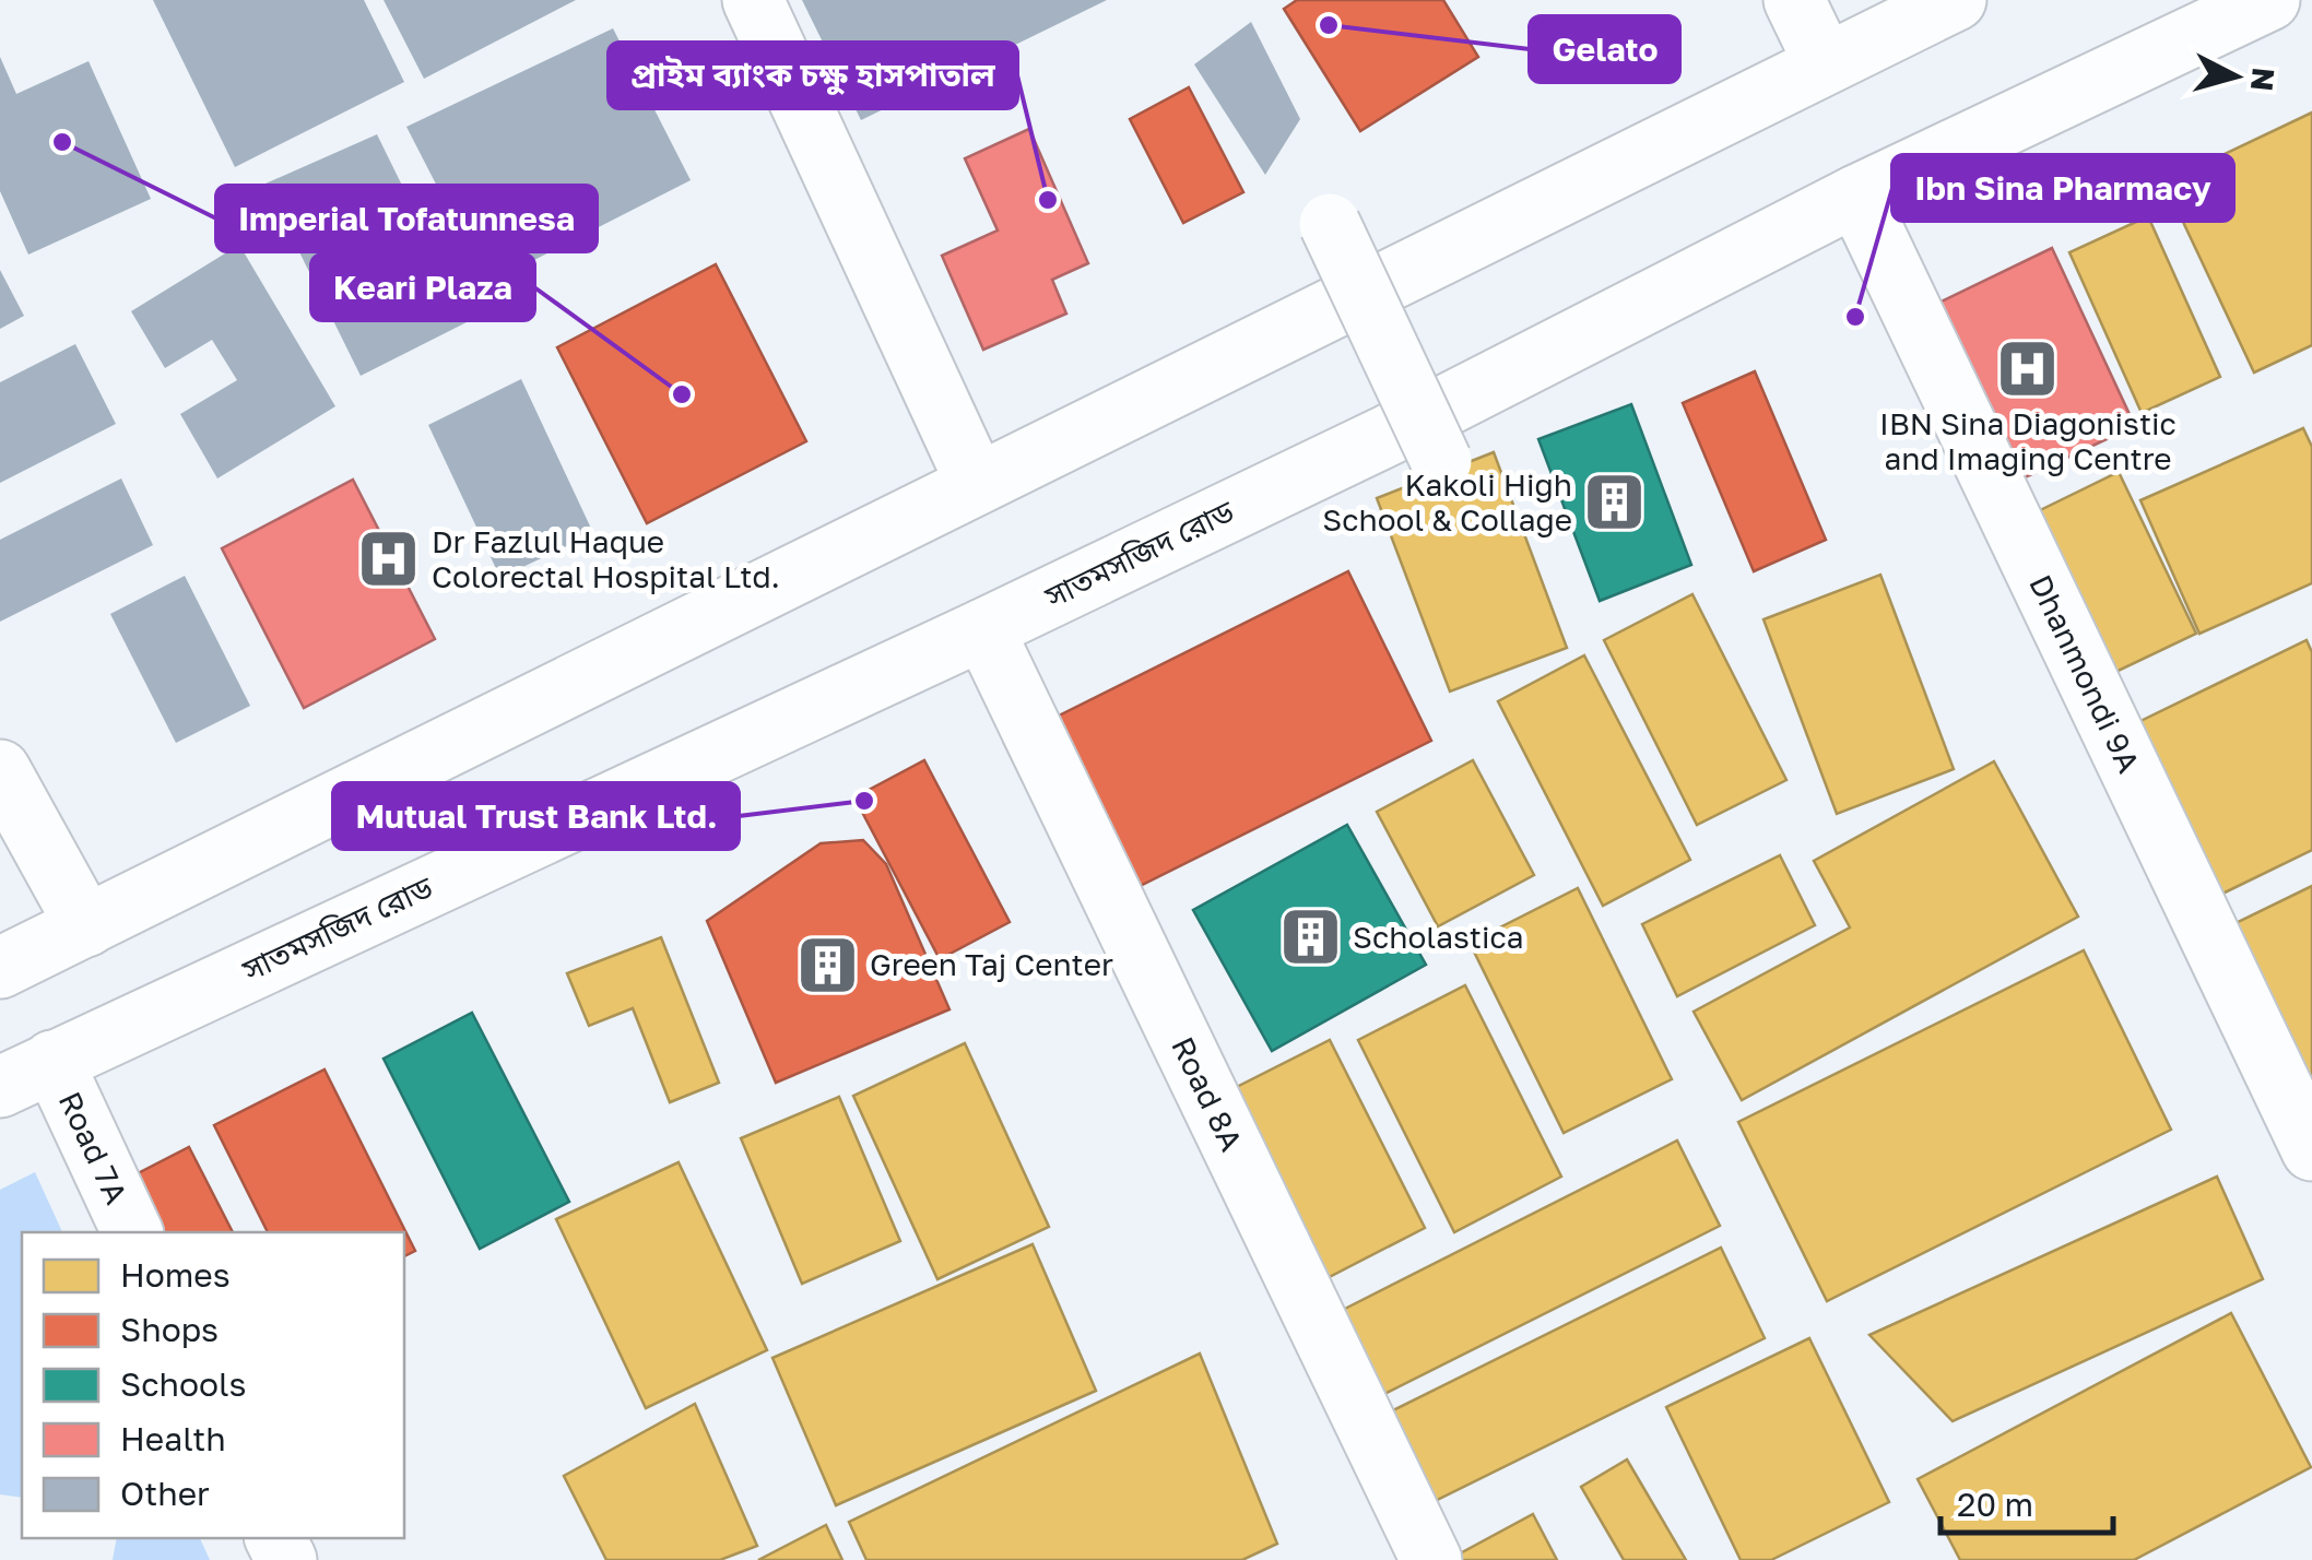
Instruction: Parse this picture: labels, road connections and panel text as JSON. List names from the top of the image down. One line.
{"streets":{"main road":["সাতমসজিদ রোড","Dhanmondi 9A","Road 8A","Road 7A"]},"crossings":[["সাতমসজিদ রোড","Dhanmondi 9A"],["সাতমসজিদ রোড","Road 8A"],["সাতমসজিদ রোড","Road 7A"]],"places":{"other":["Gelato","Imperial Tofatunnesa","প্রাইম ব্যাংক চক্ষু হাসপাতাল","Ibn Sina Pharmacy","Keari Plaza","Mutual Trust Bank Ltd."],"hospital":["IBN Sina Diagonistic and Imaging Centre","Dr Fazlul Haque Colorectal Hospital Ltd."],"building":["Kakoli High School & Collage","Scholastica","Green Taj Center"]},"legend":["Homes","Shops","Schools","Health","Other"],"scale_bar":"20 m","north":"right"}
